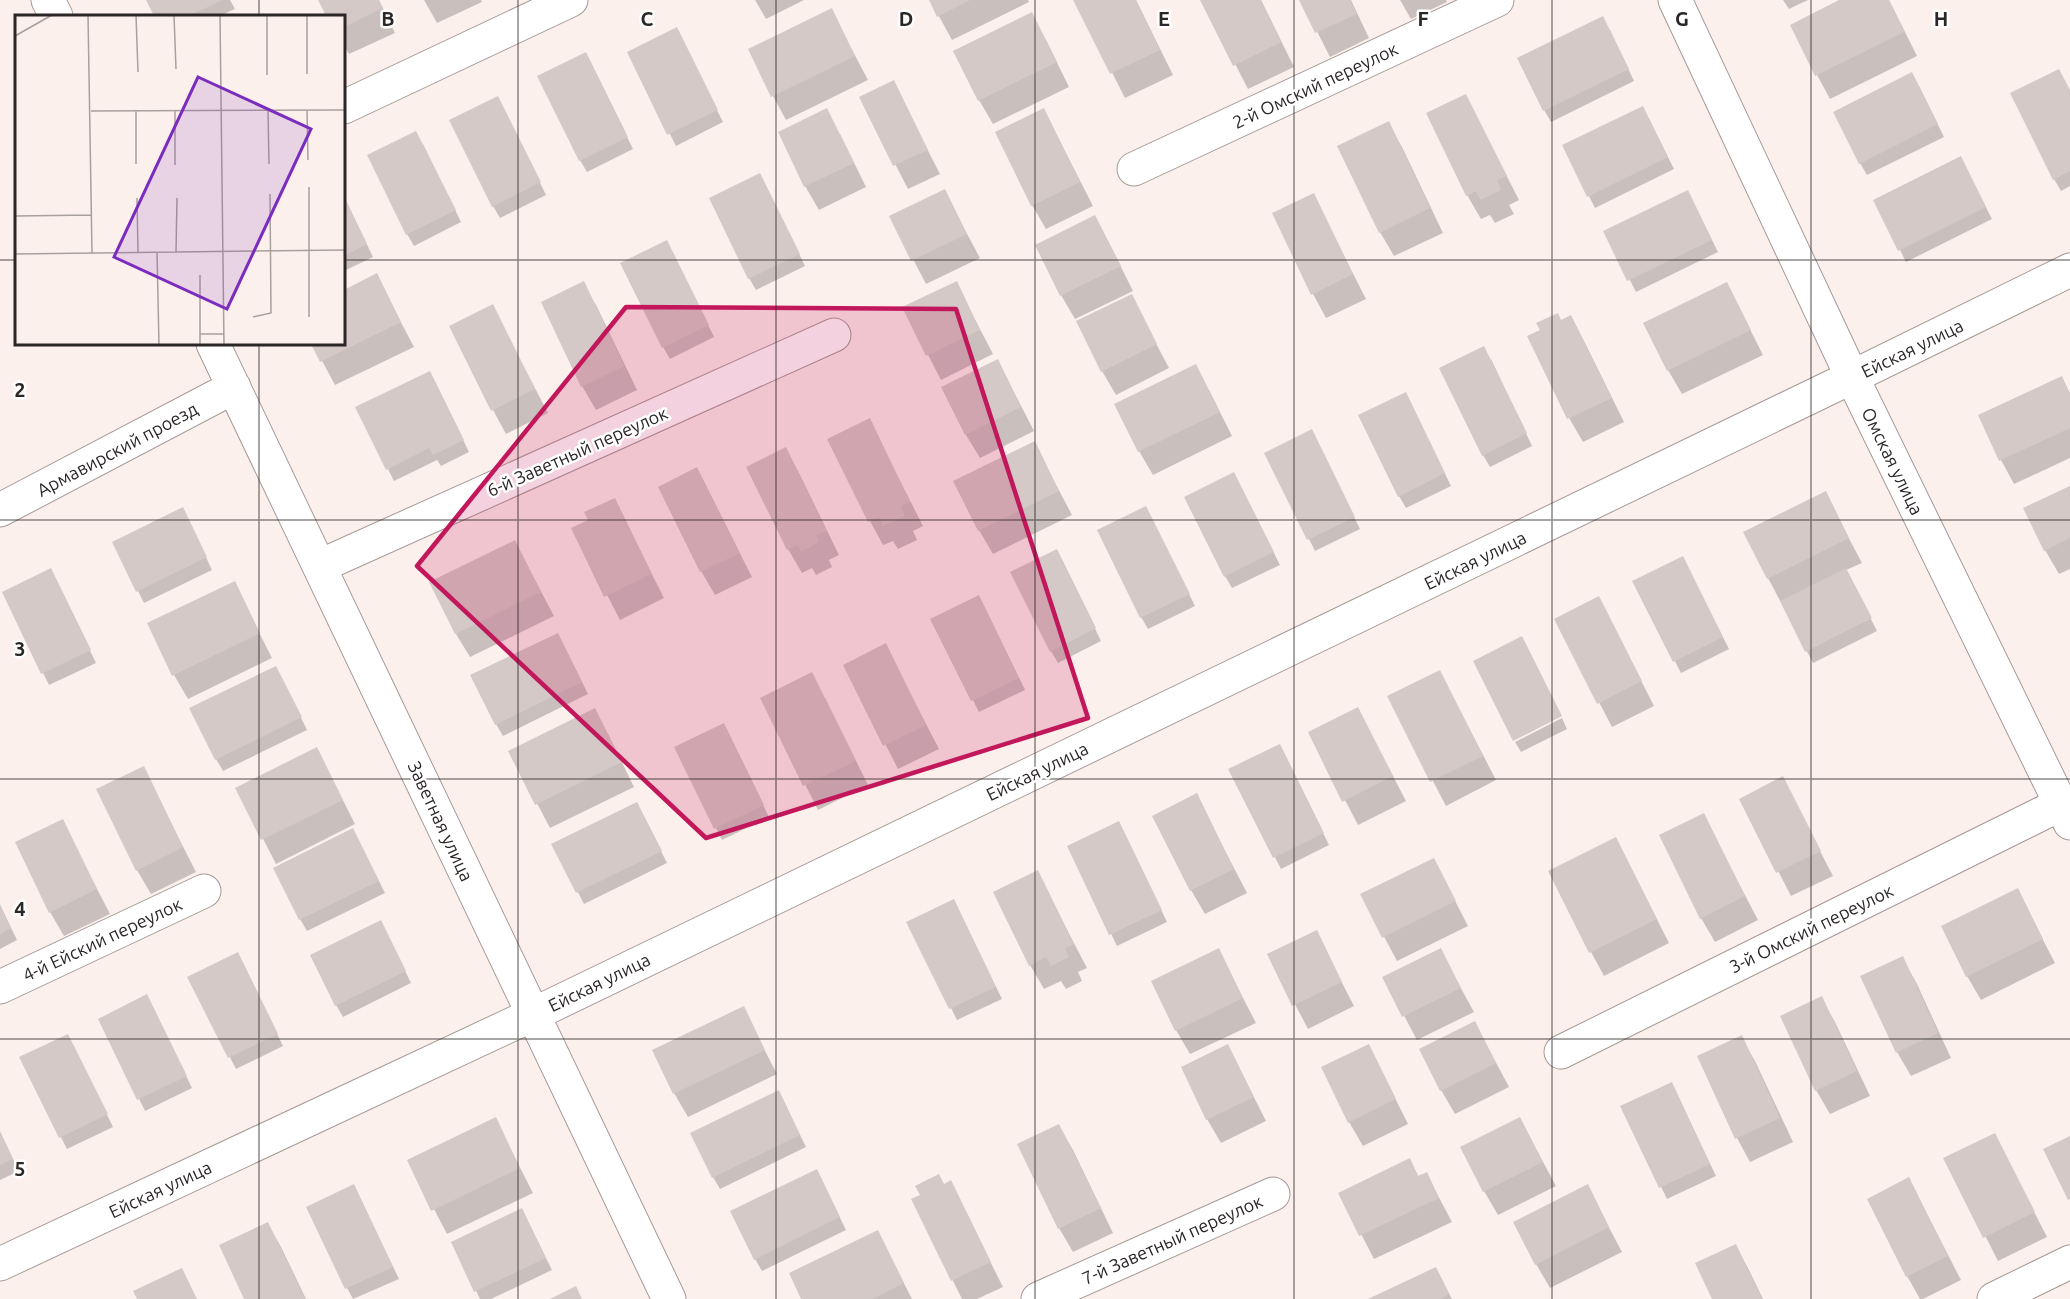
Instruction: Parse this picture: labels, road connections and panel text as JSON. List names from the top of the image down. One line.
{"streets":{"street":["2-й Омский переулок","Ейская улица","Армавирский проезд","6-й Заветный переулок","Омская улица","Заветная улица","3-й Омский переулок","4-й Ейский переулок","7-й Заветный переулок"]},"crossings":[["Ейская улица","Омская улица"],["Ейская улица","Заветная улица"],["Армавирский проезд","Заветная улица"],["6-й Заветный переулок","Заветная улица"],["Омская улица","3-й Омский переулок"]],"grid":{"columns":["B","C","D","E","F","G","H"],"rows":["2","3","4","5"]}}
